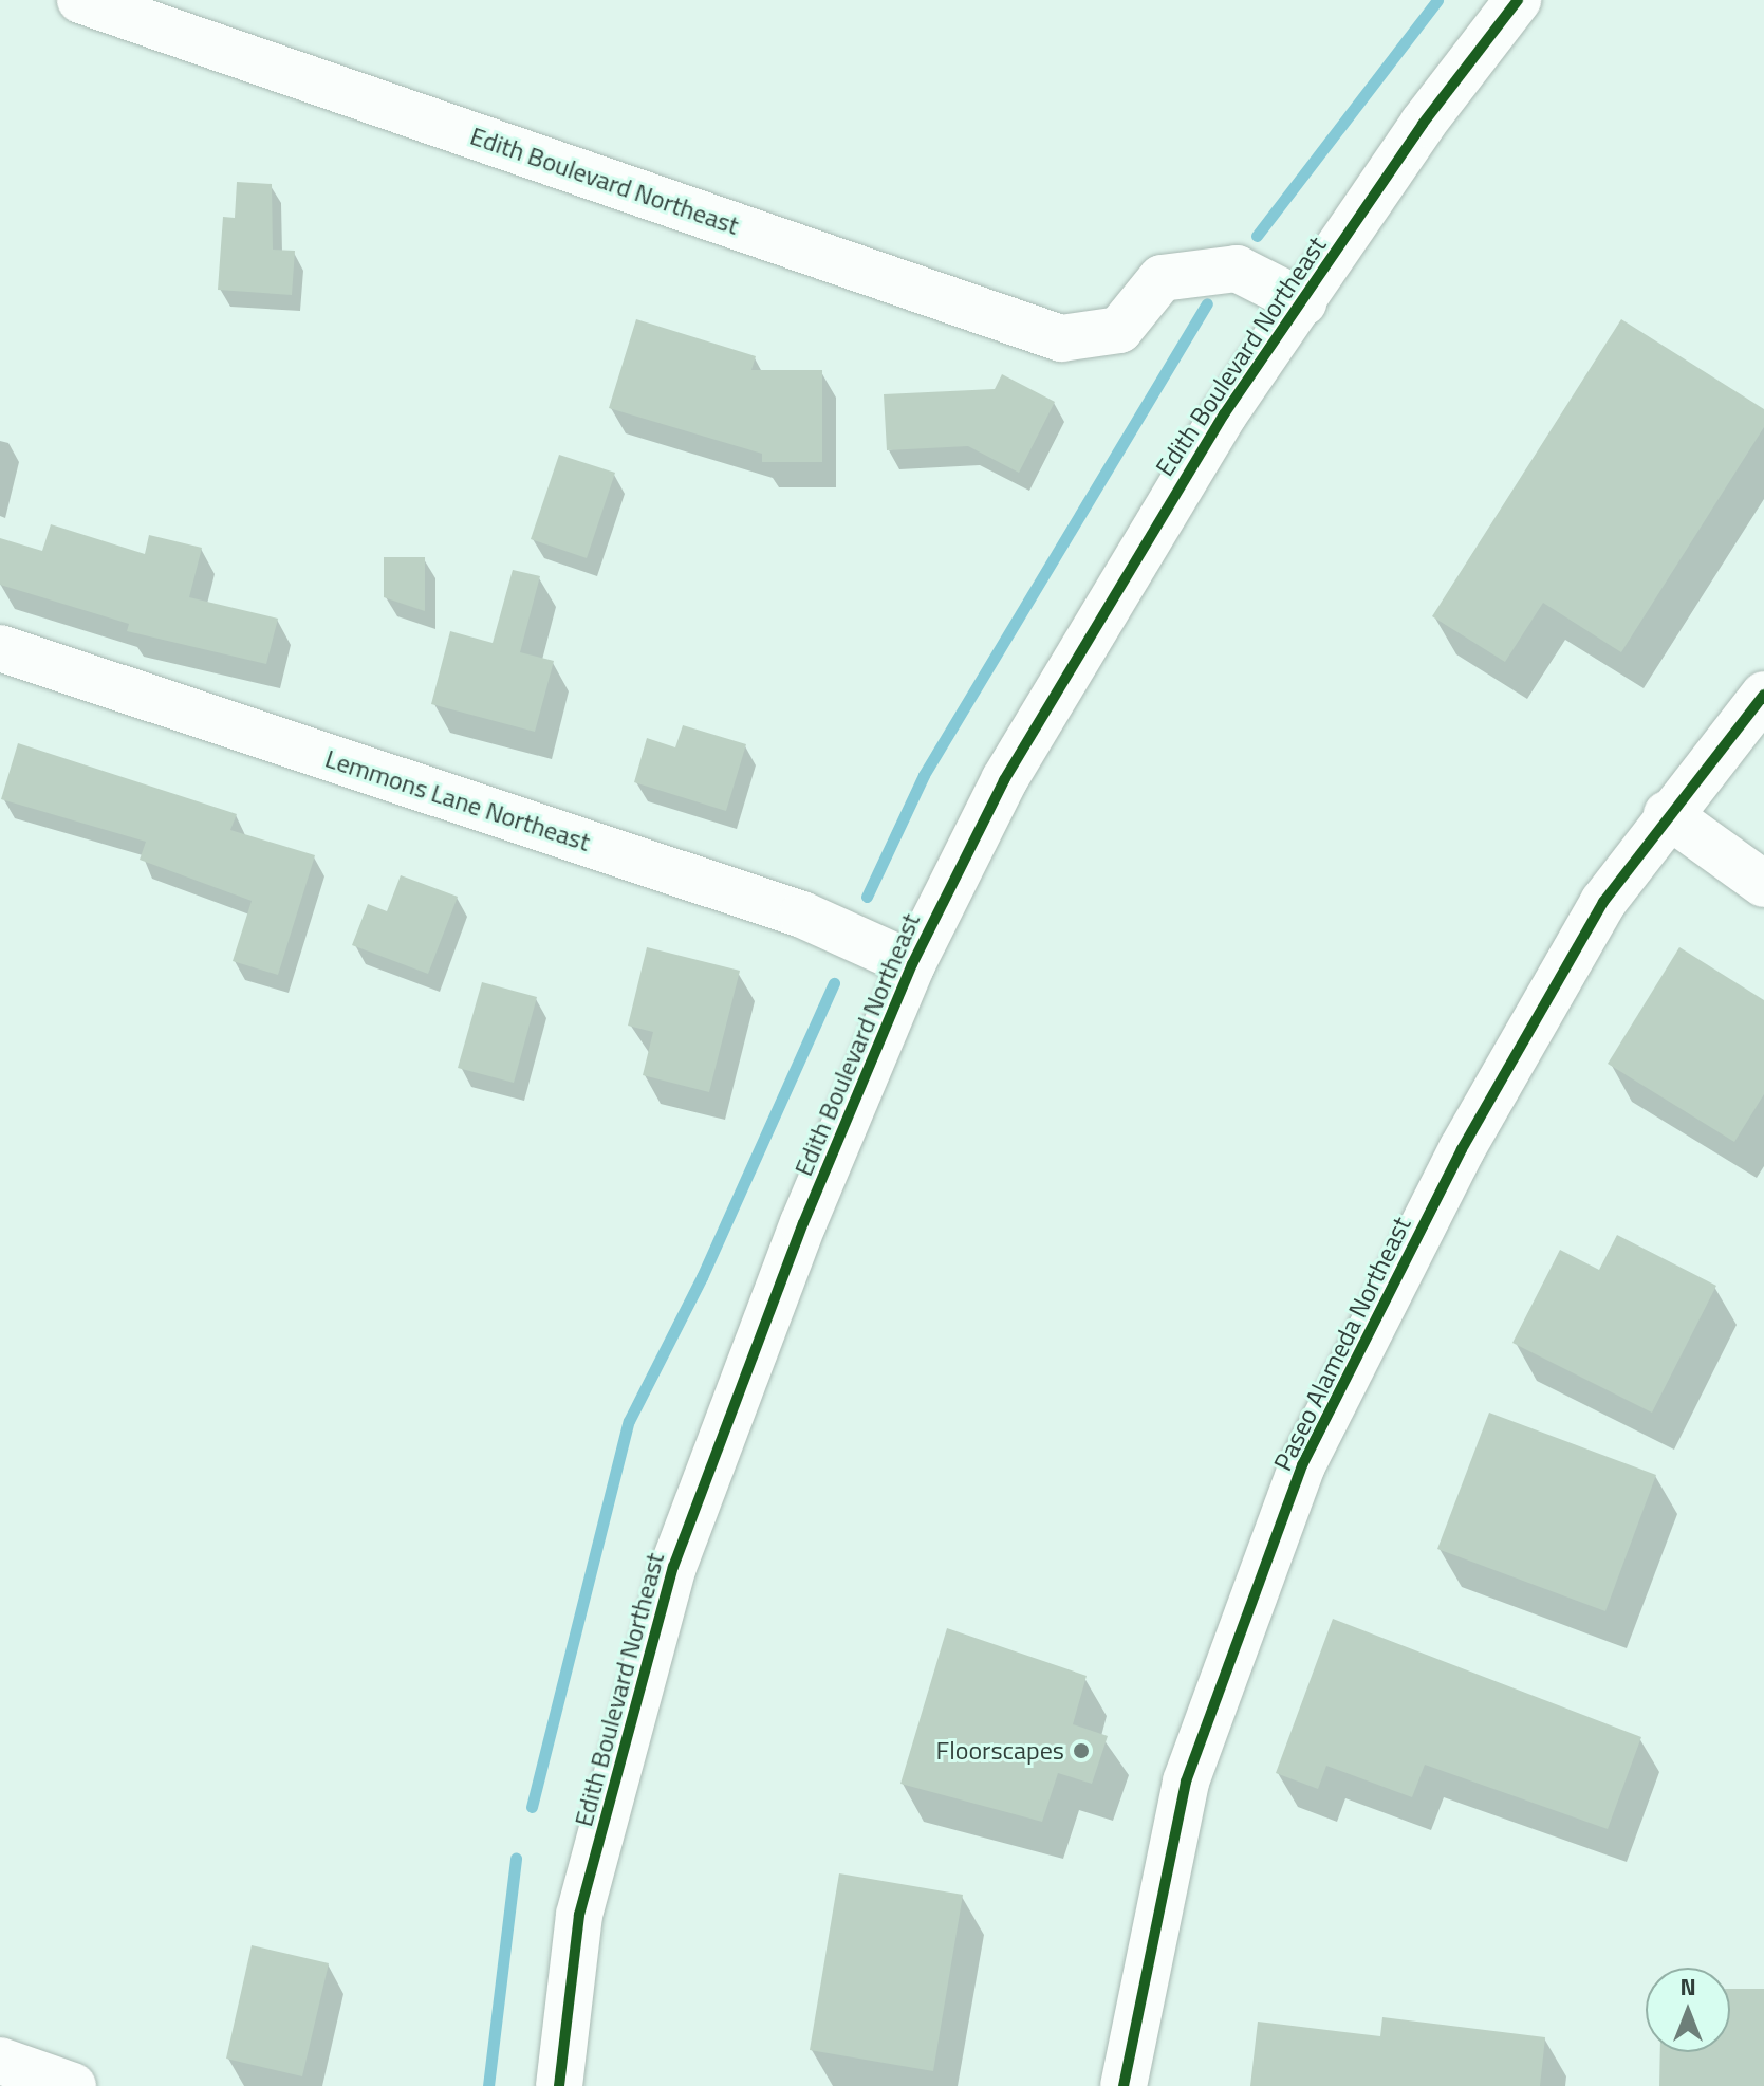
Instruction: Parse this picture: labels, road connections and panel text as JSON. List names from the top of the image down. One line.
{"streets":{"street":["Edith Boulevard Northeast","Lemmons Lane Northeast","Paseo Alameda Northeast"]},"crossings":[["Edith Boulevard Northeast","Lemmons Lane Northeast"]],"places":["Floorscapes"],"north":"top"}
